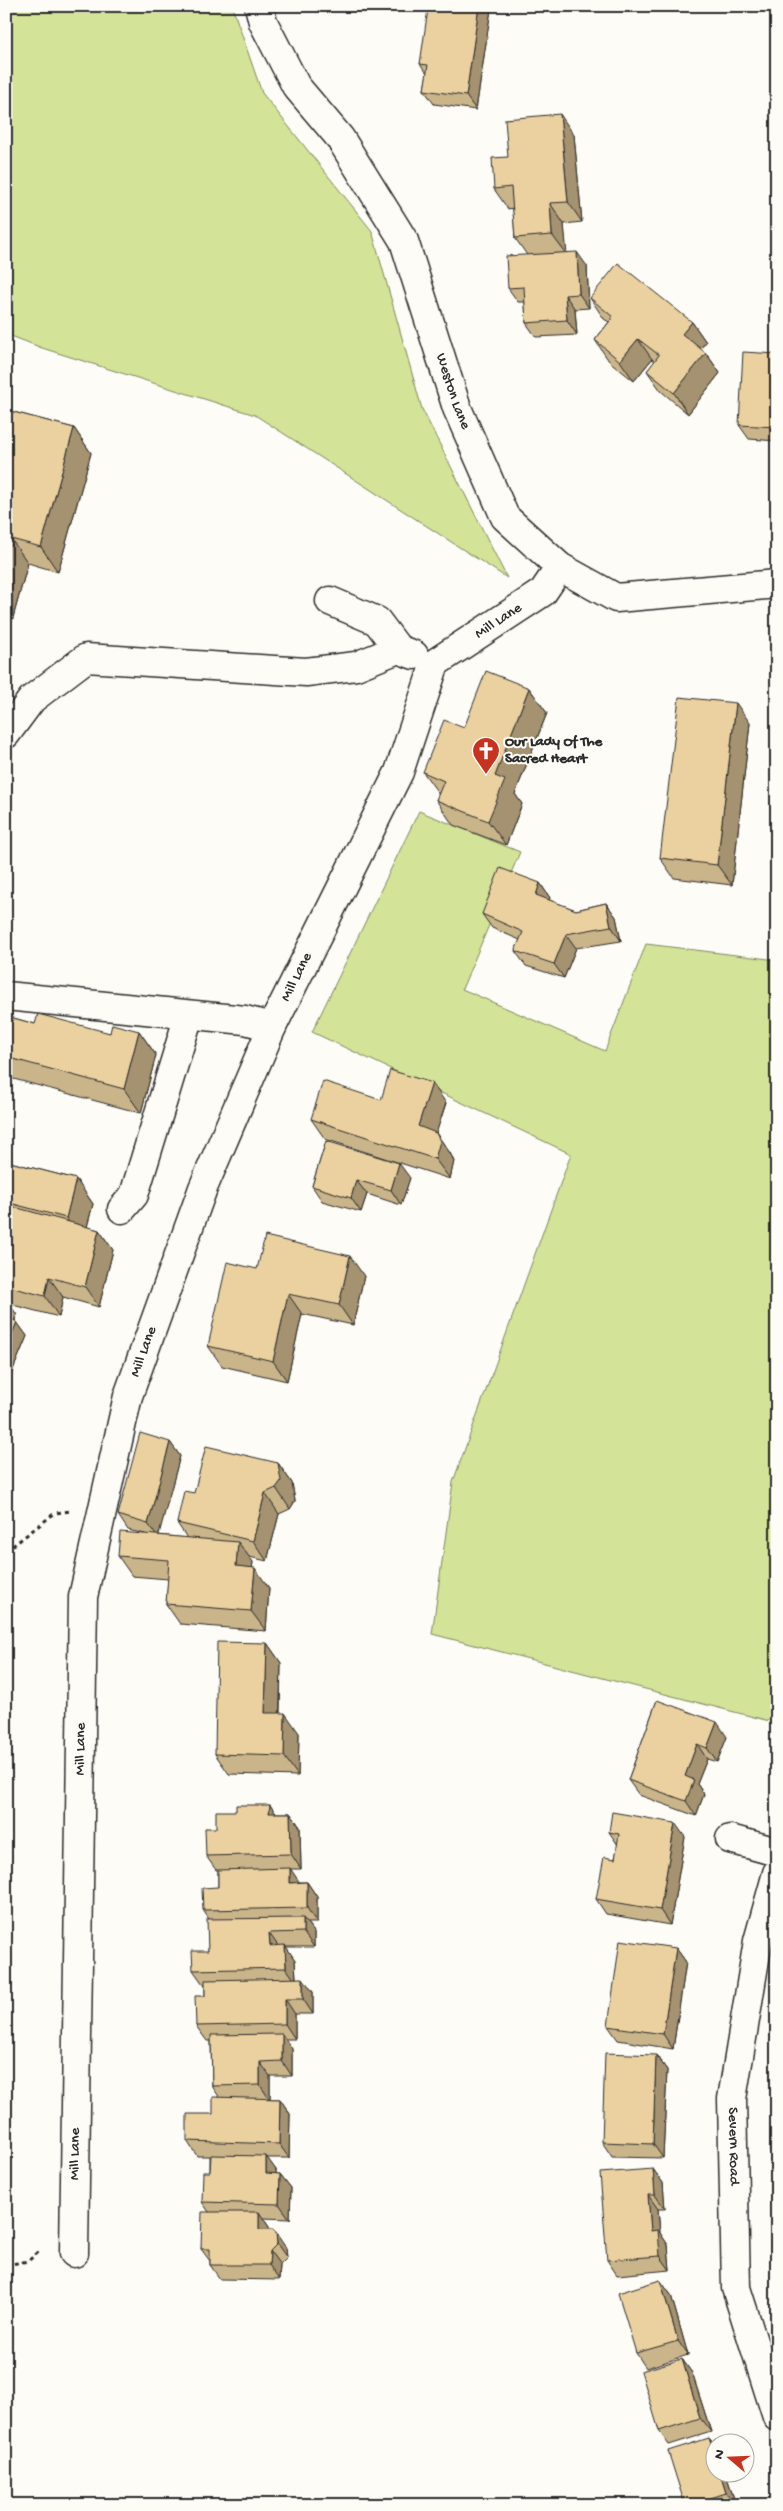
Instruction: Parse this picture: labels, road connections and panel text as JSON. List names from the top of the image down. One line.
{"streets":{"street":["Weston Lane","Mill Lane","Severn Road"]},"crossings":[["Weston Lane","Mill Lane"]],"places":{"church":["Our Lady Of The Sacred Heart"]},"north":"left"}
